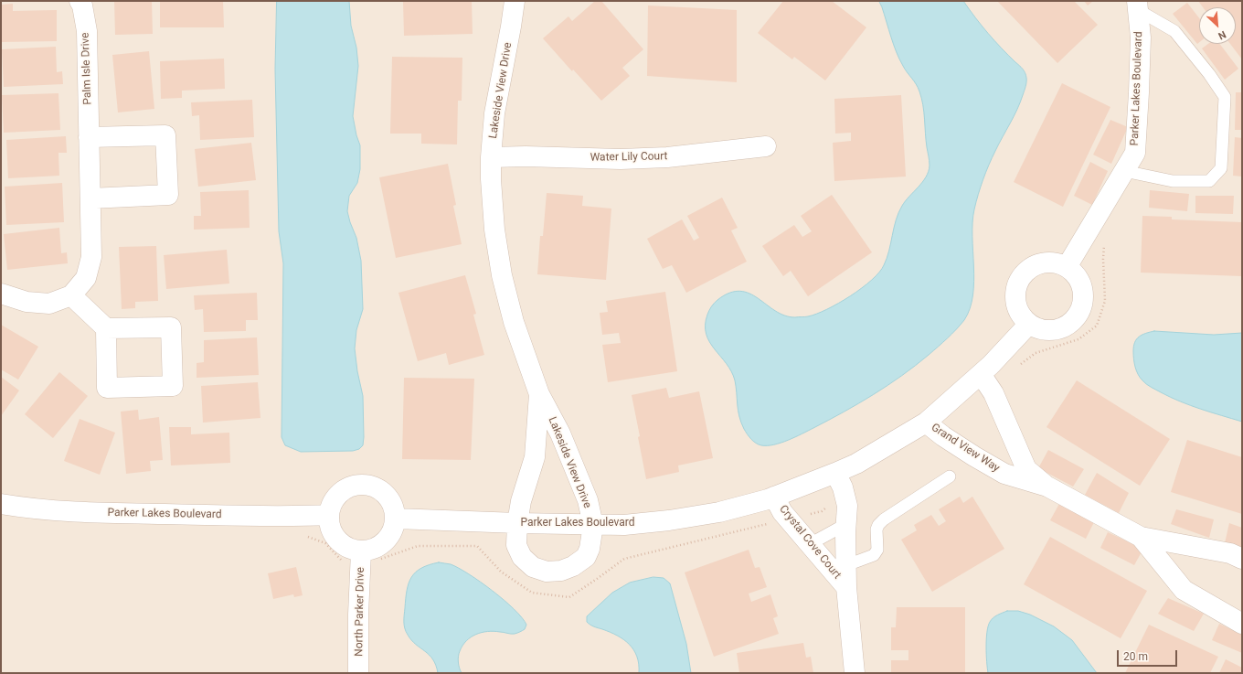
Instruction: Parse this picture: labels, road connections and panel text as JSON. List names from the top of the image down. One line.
{"streets":{"street":["Palm Isle Drive","Parker Lakes Boulevard","Lakeside View Drive","Water Lily Court","Grand View Way","Crystal Cove Court","North Parker Drive"]},"crossings":[["Parker Lakes Boulevard","Lakeside View Drive"],["Parker Lakes Boulevard","Grand View Way"],["Parker Lakes Boulevard","Crystal Cove Court"],["Parker Lakes Boulevard","North Parker Drive"],["Lakeside View Drive","Water Lily Court"]],"scale_bar":"20 m","north":"bottom right"}
